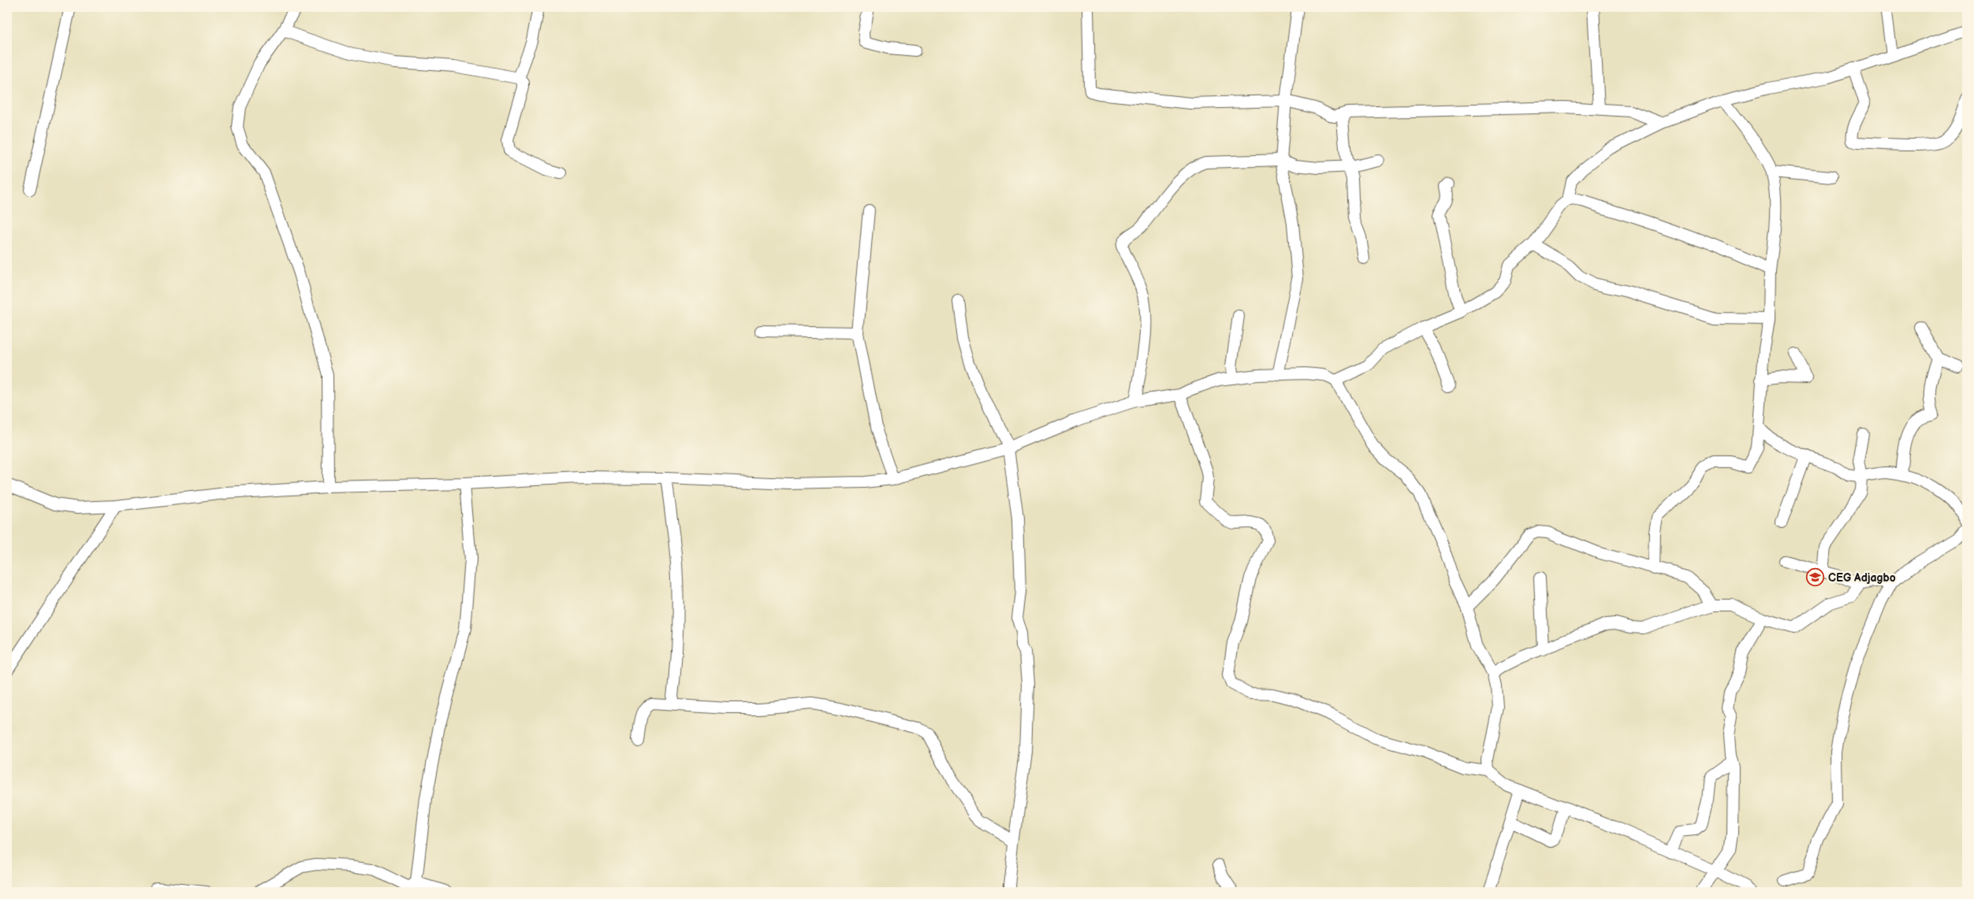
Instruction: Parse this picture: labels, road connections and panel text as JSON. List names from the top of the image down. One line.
{"places":{"school or university":["CEG Adjagbo"]}}
